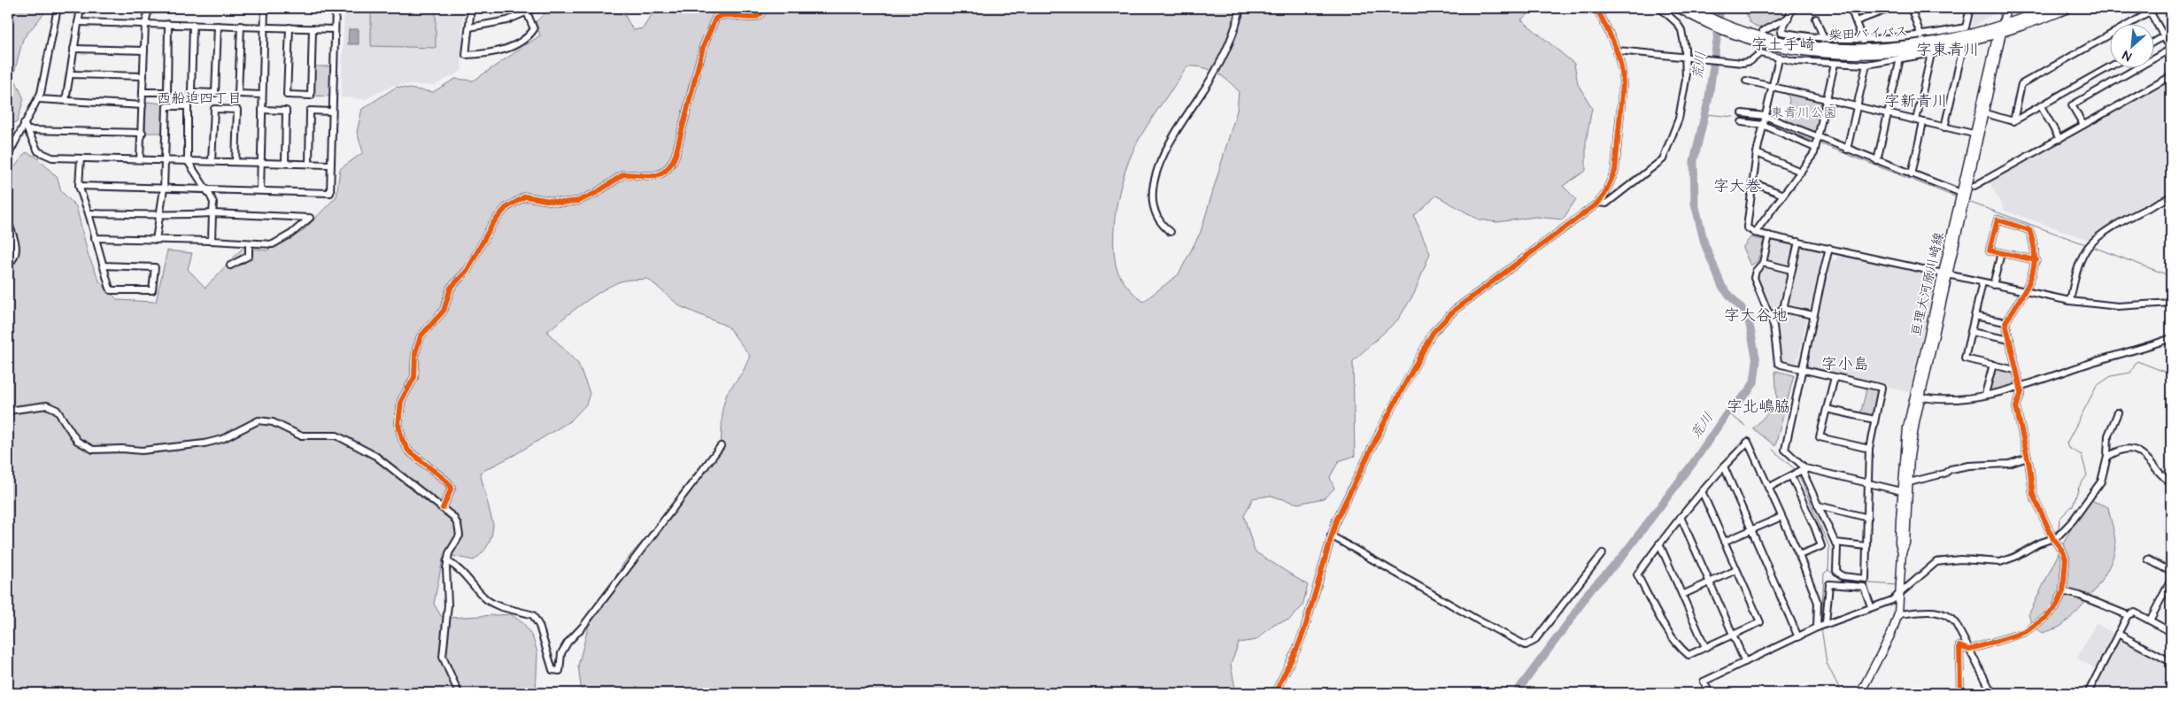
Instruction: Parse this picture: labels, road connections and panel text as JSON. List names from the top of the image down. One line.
{"streets":{"highway":["柴田バイパス"],"main road":["亘理大河原川崎線"]},"crossings":[["柴田バイパス","亘理大河原川崎線"]],"districts":["字土手崎","字東青川","西船迫四丁目","字新青川","字大巻","字大谷地","字小島","字北嶋脇"],"water":["荒川"],"parks":["東青川公園"],"north":"bottom left"}
